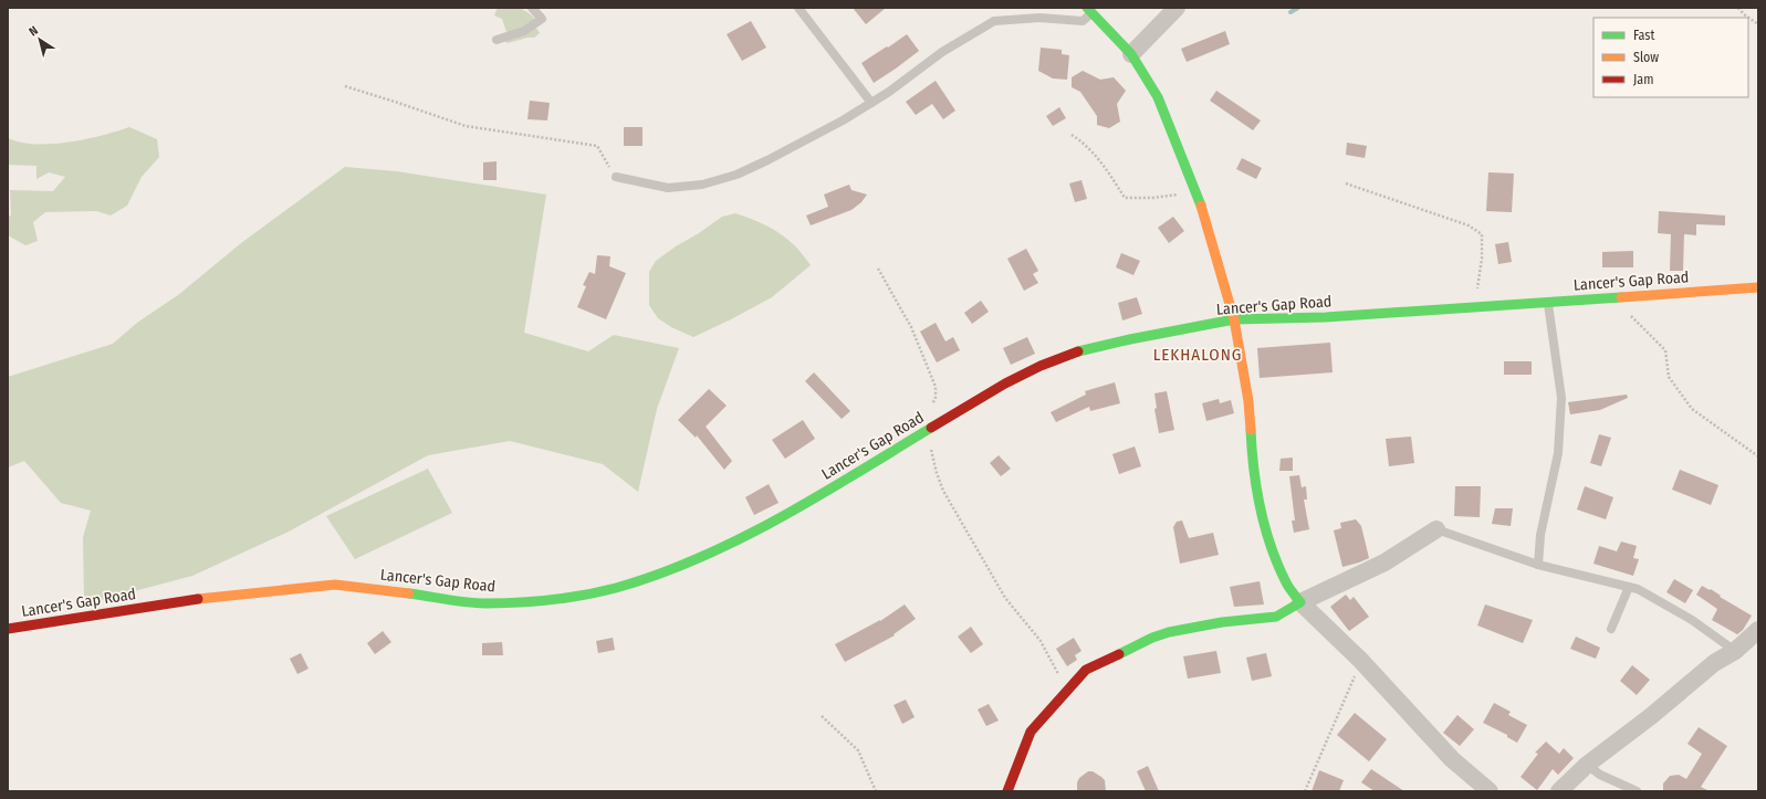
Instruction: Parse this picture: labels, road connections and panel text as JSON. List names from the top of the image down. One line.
{"streets":{"main road":["Lancer's Gap Road"]},"districts":["LEKHALONG"],"legend":["Fast","Slow","Jam"],"north":"top left"}
